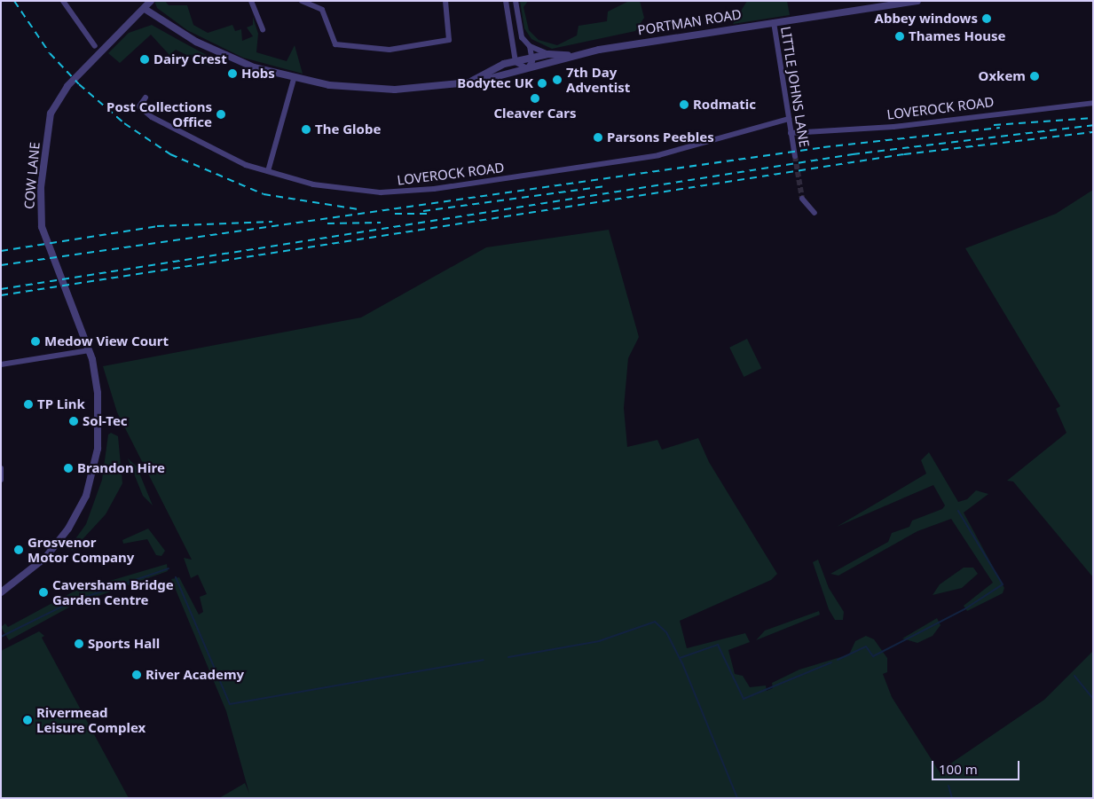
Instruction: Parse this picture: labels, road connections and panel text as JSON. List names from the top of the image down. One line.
{"streets":{"street":["PORTMAN ROAD","LITTLE JOHNS LANE","LOVEROCK ROAD","COW LANE"]},"crossings":[["PORTMAN ROAD","LITTLE JOHNS LANE"],["PORTMAN ROAD","COW LANE"],["LITTLE JOHNS LANE","LOVEROCK ROAD"]],"places":["Abbey windows","Thames House","Dairy Crest","Hobs","Oxkem","7th Day Adventist","Bodytec UK","Cleaver Cars","Rodmatic","Post Collections Office","The Globe","Parsons Peebles","Medow View Court","TP Link","Sol-Tec","Brandon Hire","Grosvenor Motor Company","Caversham Bridge Garden Centre","Sports Hall","River Academy","Rivermead Leisure Complex"],"scale_bar":"100 m"}
